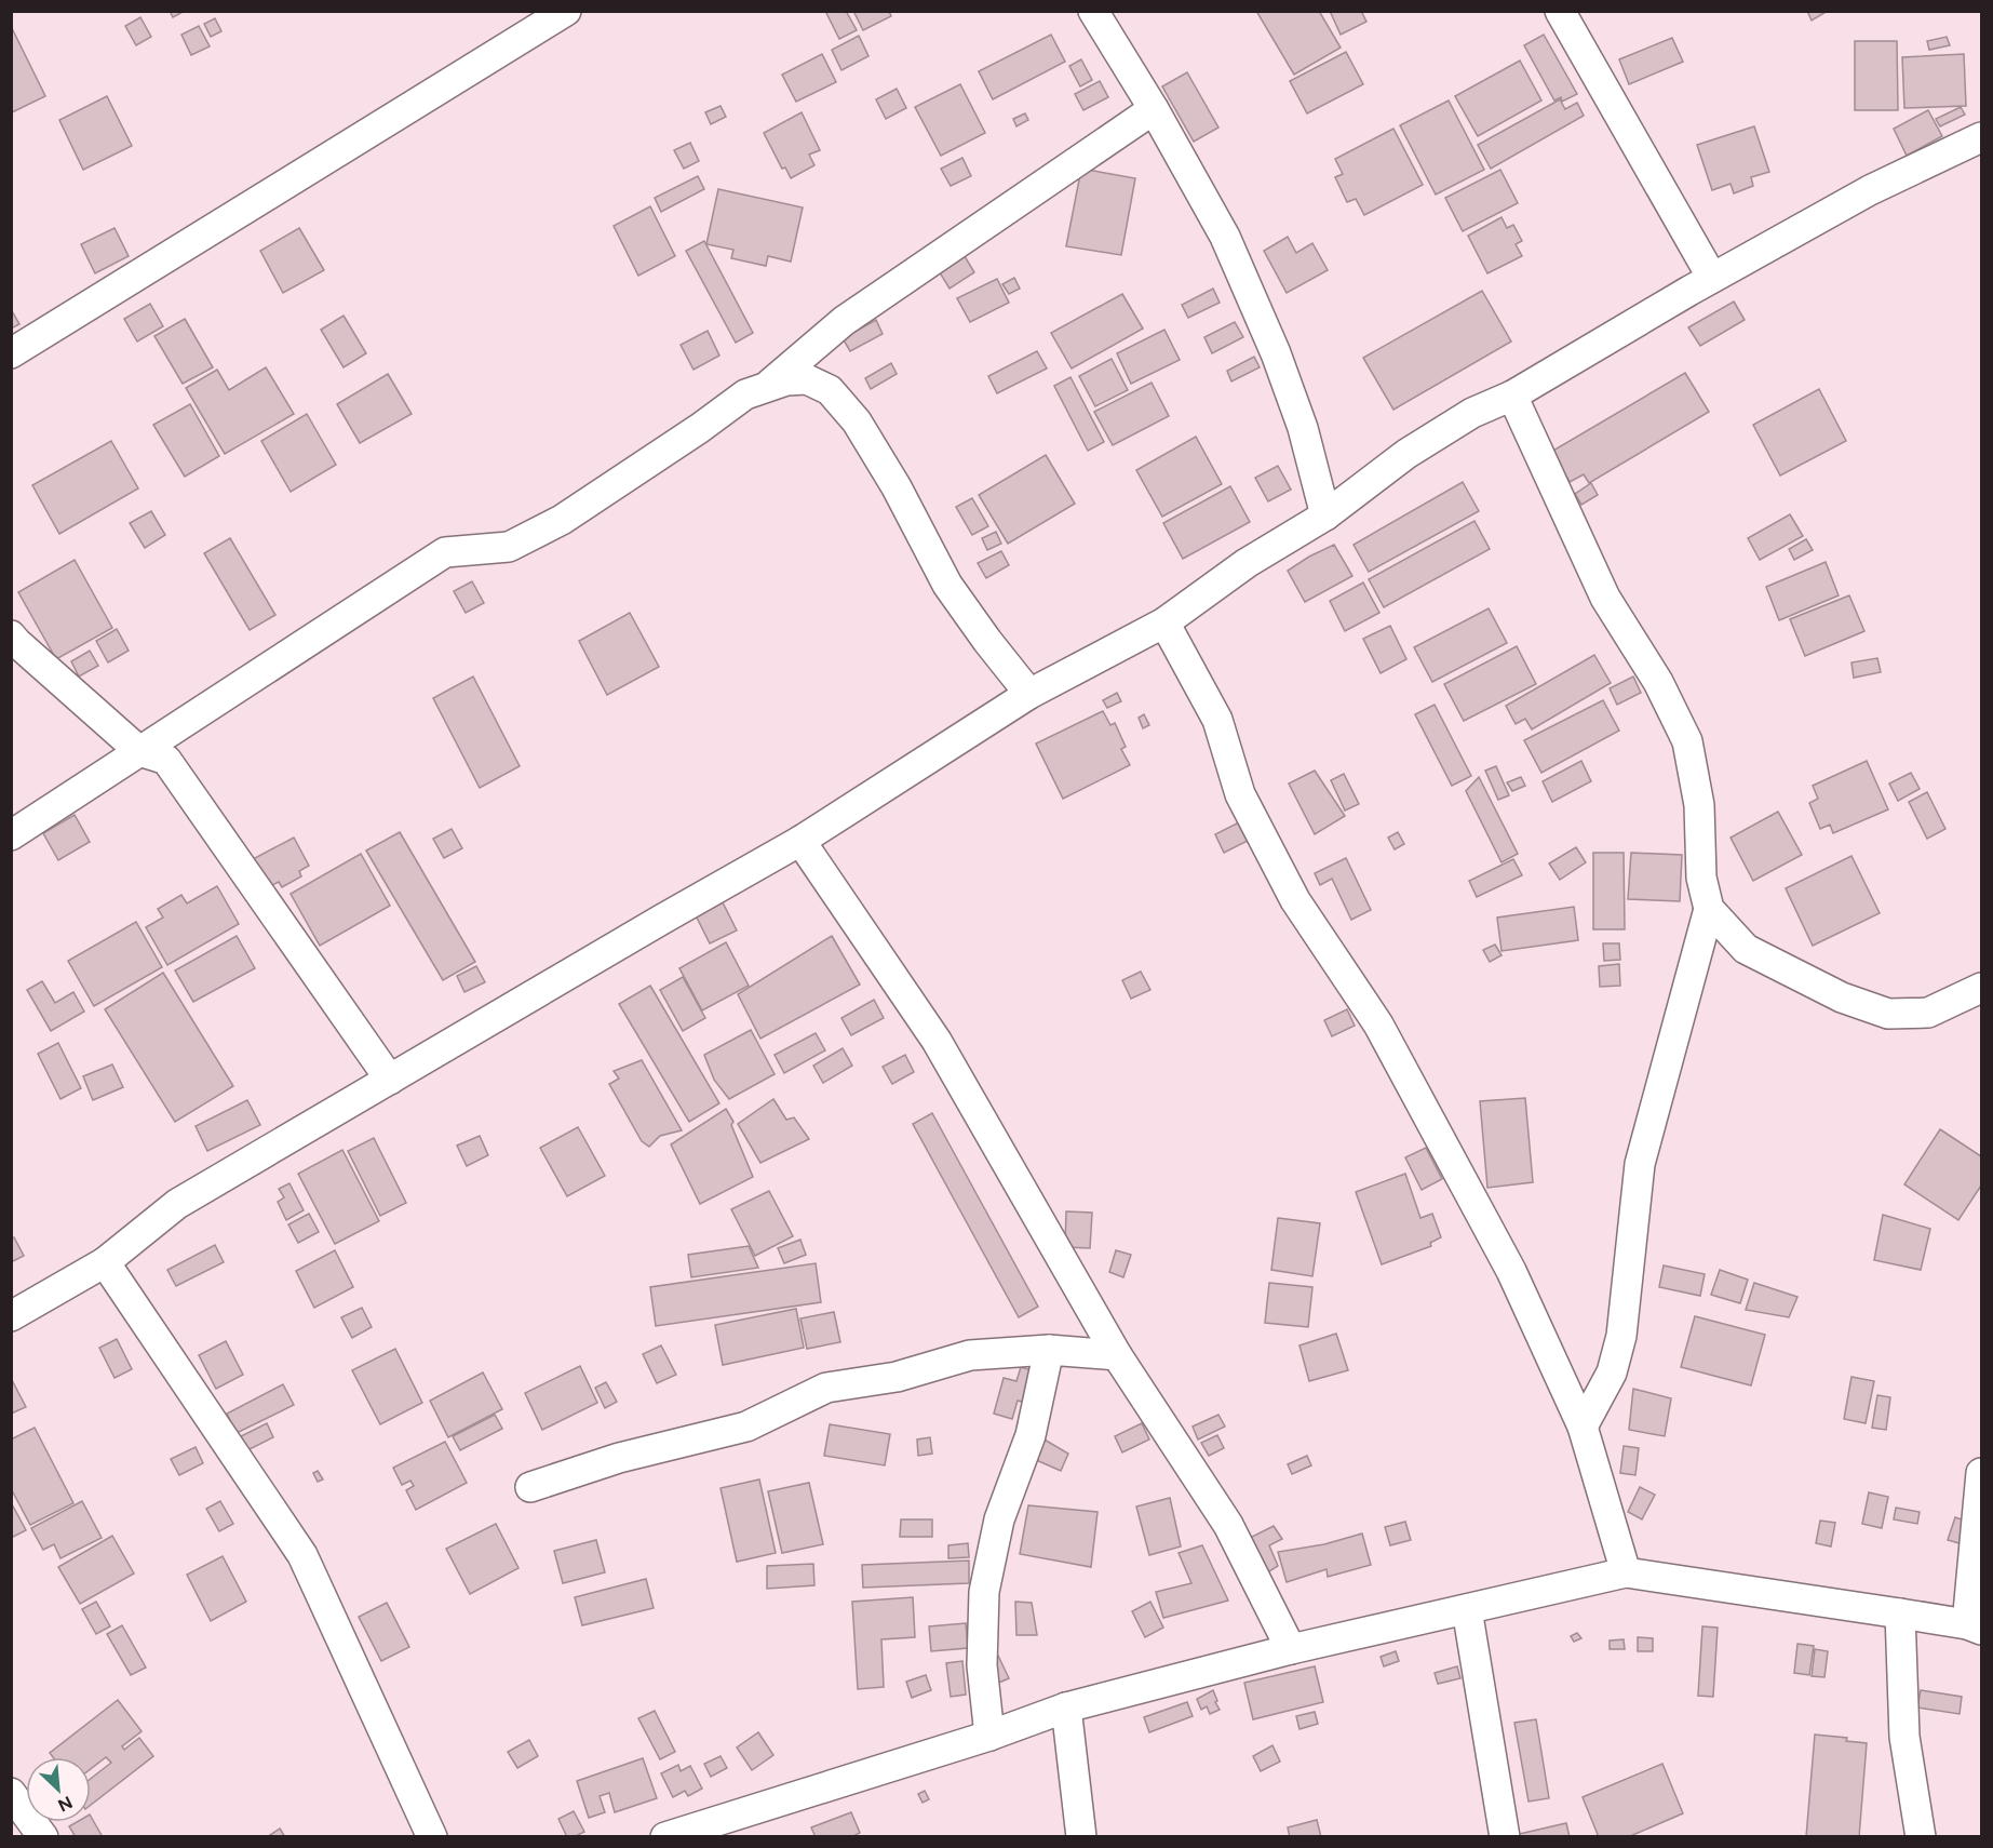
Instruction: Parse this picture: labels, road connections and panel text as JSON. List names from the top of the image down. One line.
{"north":"bottom right"}
